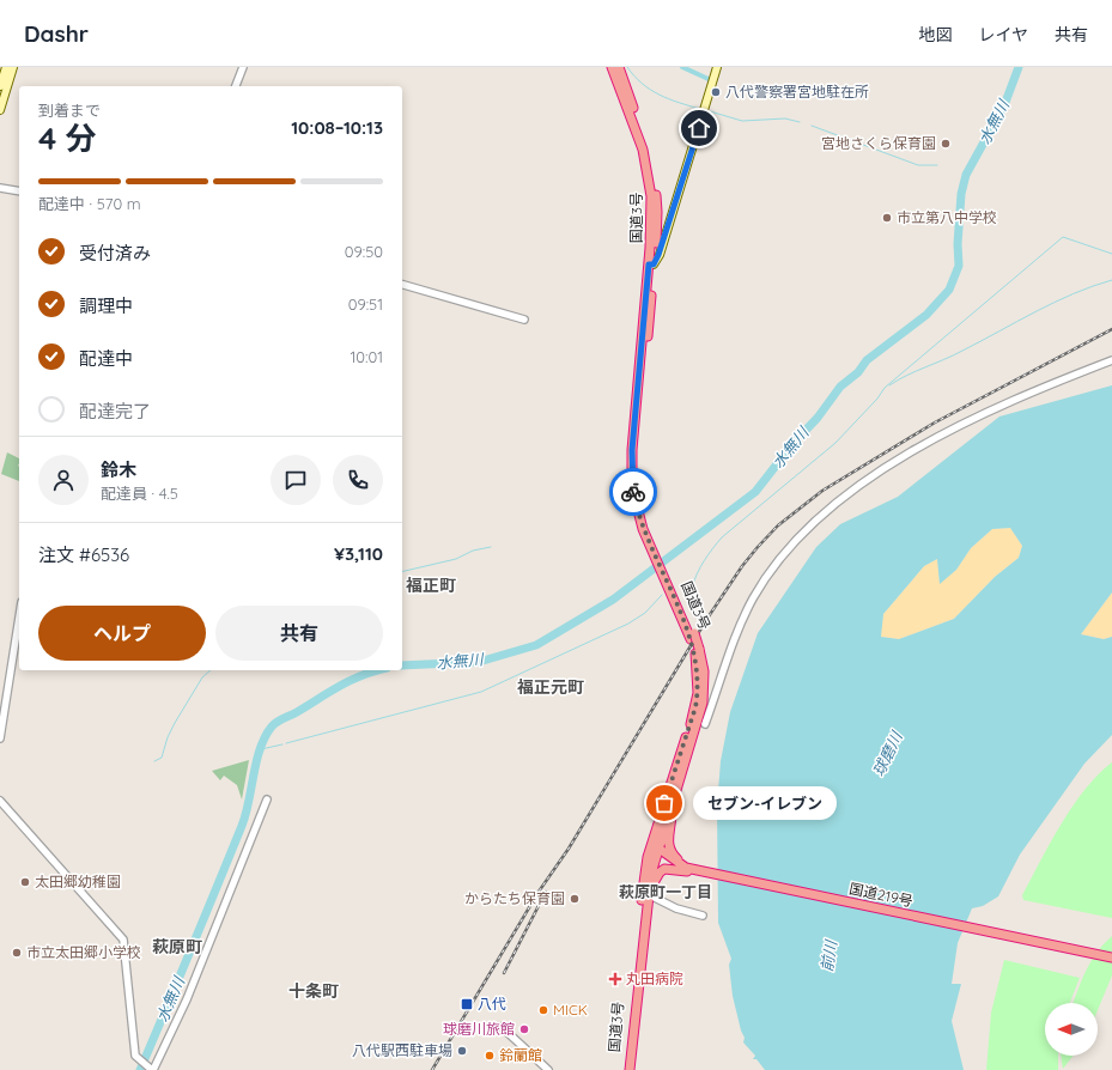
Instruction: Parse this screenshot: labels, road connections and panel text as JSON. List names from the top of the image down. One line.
{"streets":{"highway":["国道3号","国道219号"]},"crossings":[["国道3号","国道219号"]],"districts":["福正町","福正元町","萩原町一丁目","萩原町","十条町"],"water":["水無川","球磨川","前川"],"places":{"other":["八代警察署宮地駐在所","宮地さくら保育園","市立第八中学校","セブン-イレブン","太田郷幼稚園","からたち保育園","市立太田郷小学校","MICK","球磨川旅館","八代駅西駐車場","鈴蘭館"],"health":["丸田病院"],"transit":["八代"]},"north":"left","page":{"header":"Dashr","nav":["地図","レイヤ","共有"],"heading":["4 分","到着まで","10:08–10:13"],"panel":["鈴木","配達員 · 4.5","注文 #6536","¥3,110"],"bar":"配達中 · 570 m","list":[["受付済み","09:50"],["調理中","09:51"],["配達中","10:01"],"配達完了"],"buttons":["ヘルプ","共有"],"bubble":"セブン-イレブン"}}
